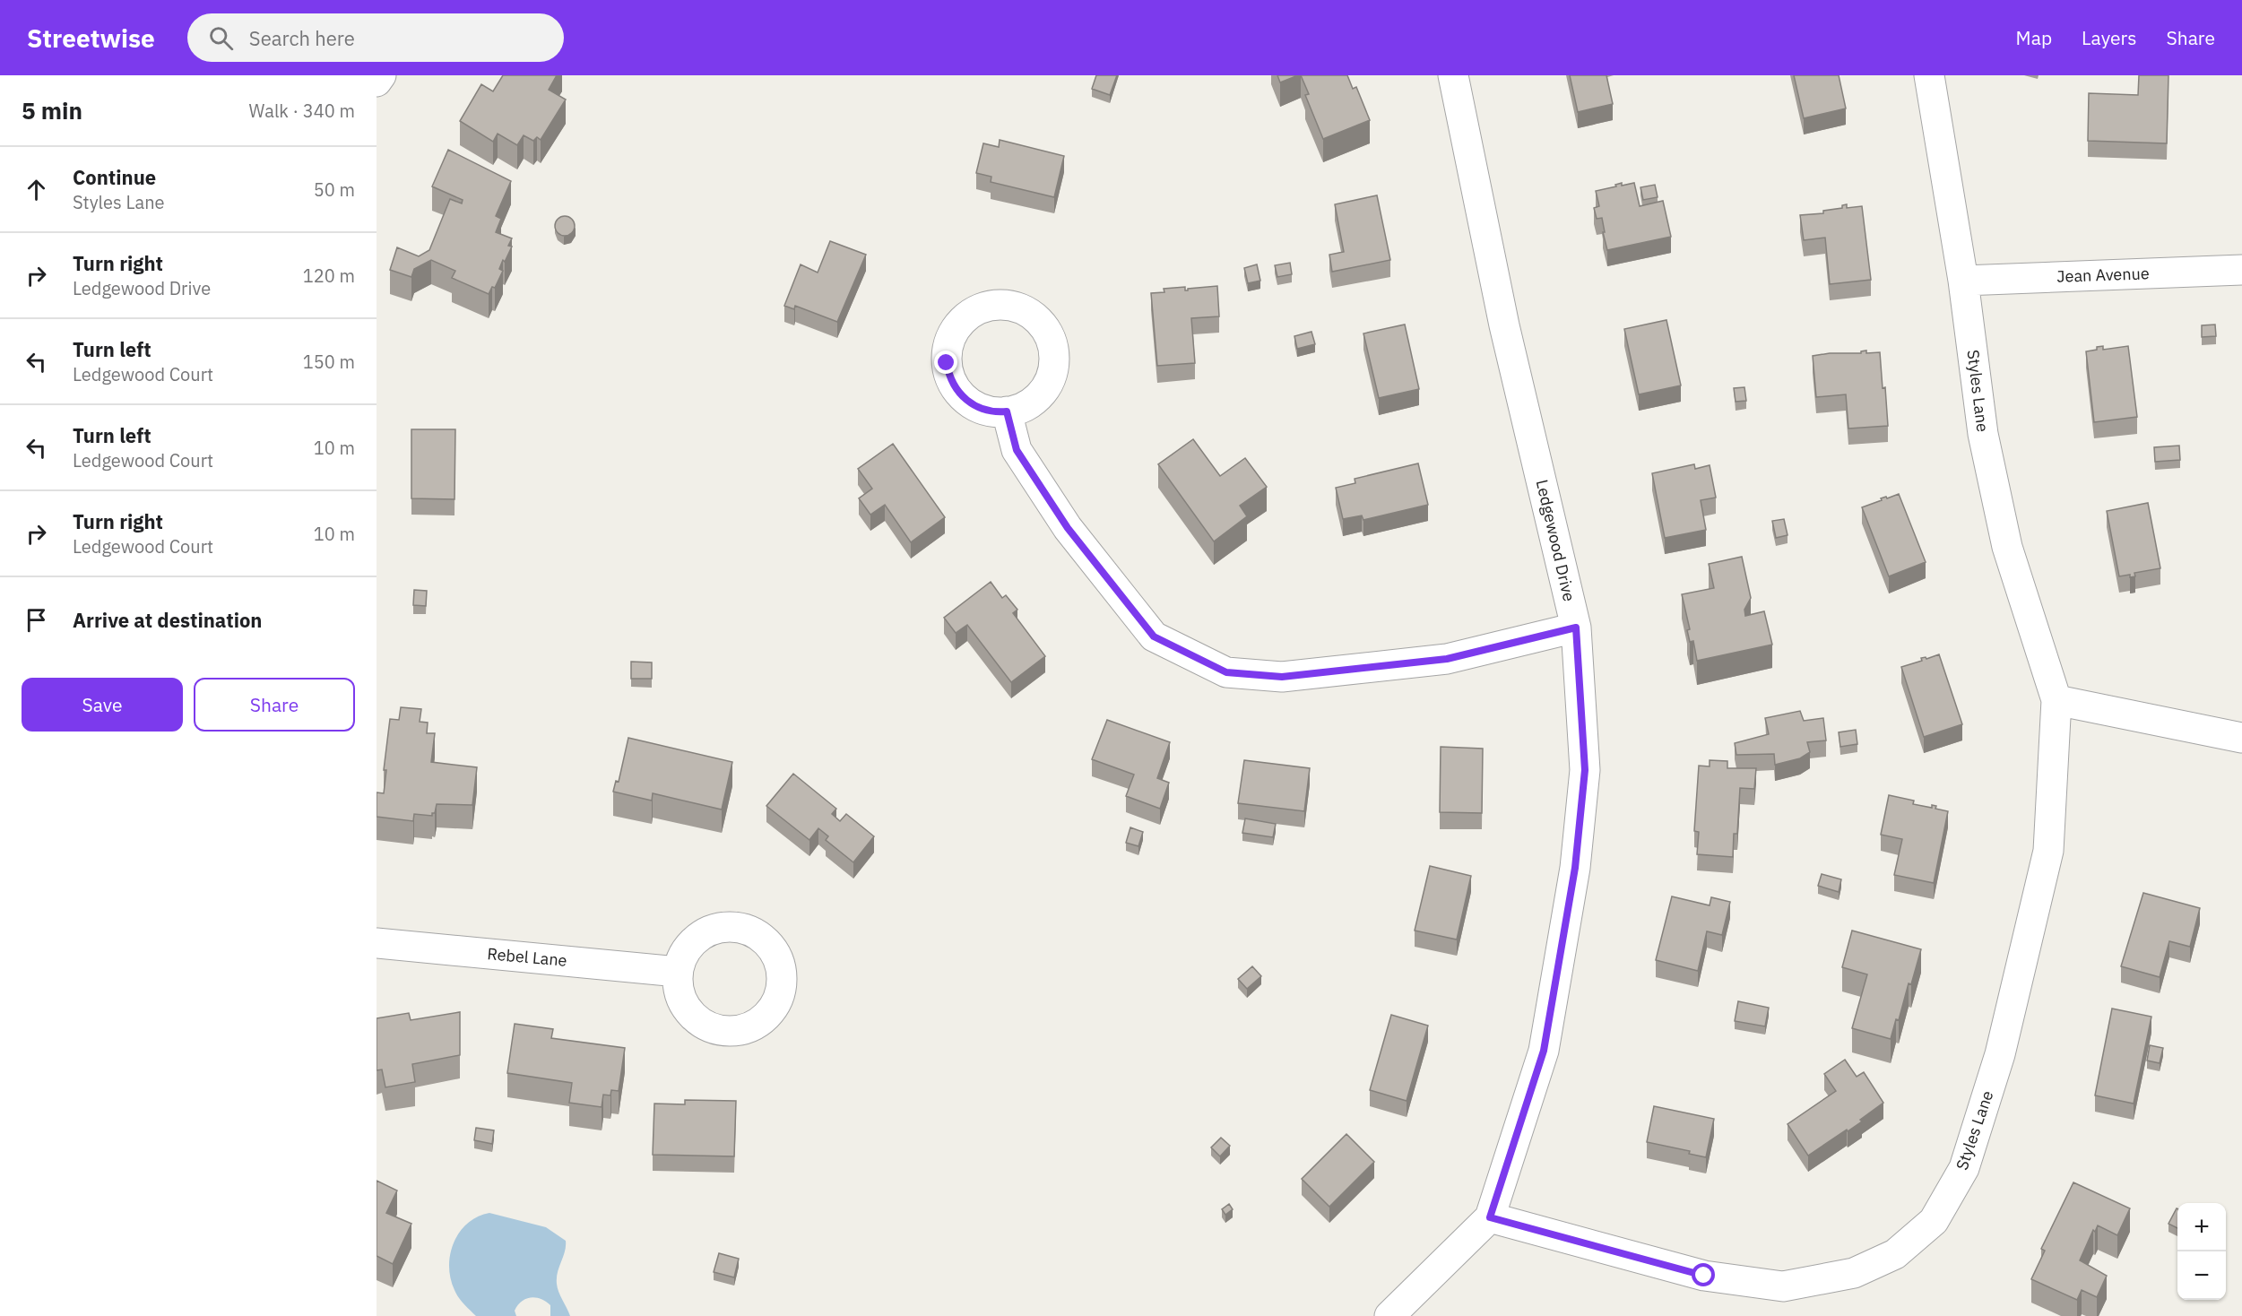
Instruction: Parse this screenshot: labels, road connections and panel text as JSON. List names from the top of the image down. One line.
{"streets":{"street":["Jean Avenue","Styles Lane","Ledgewood Drive","Rebel Lane"]},"crossings":[["Jean Avenue","Styles Lane"],["Styles Lane","Ledgewood Drive"]],"page":{"header":"Streetwise","search":"Search here","nav":["Map","Layers","Share"],"heading":["5 min","Walk · 340 m"],"list":[["Continue","Styles Lane","50 m"],["Turn right","Ledgewood Drive","120 m"],["Turn left","Ledgewood Court","150 m"],["Turn left","Ledgewood Court","10 m"],["Turn right","Ledgewood Court","10 m"],"Arrive at destination"],"buttons":["Save","Share"],"map_buttons":["+","−"]}}
